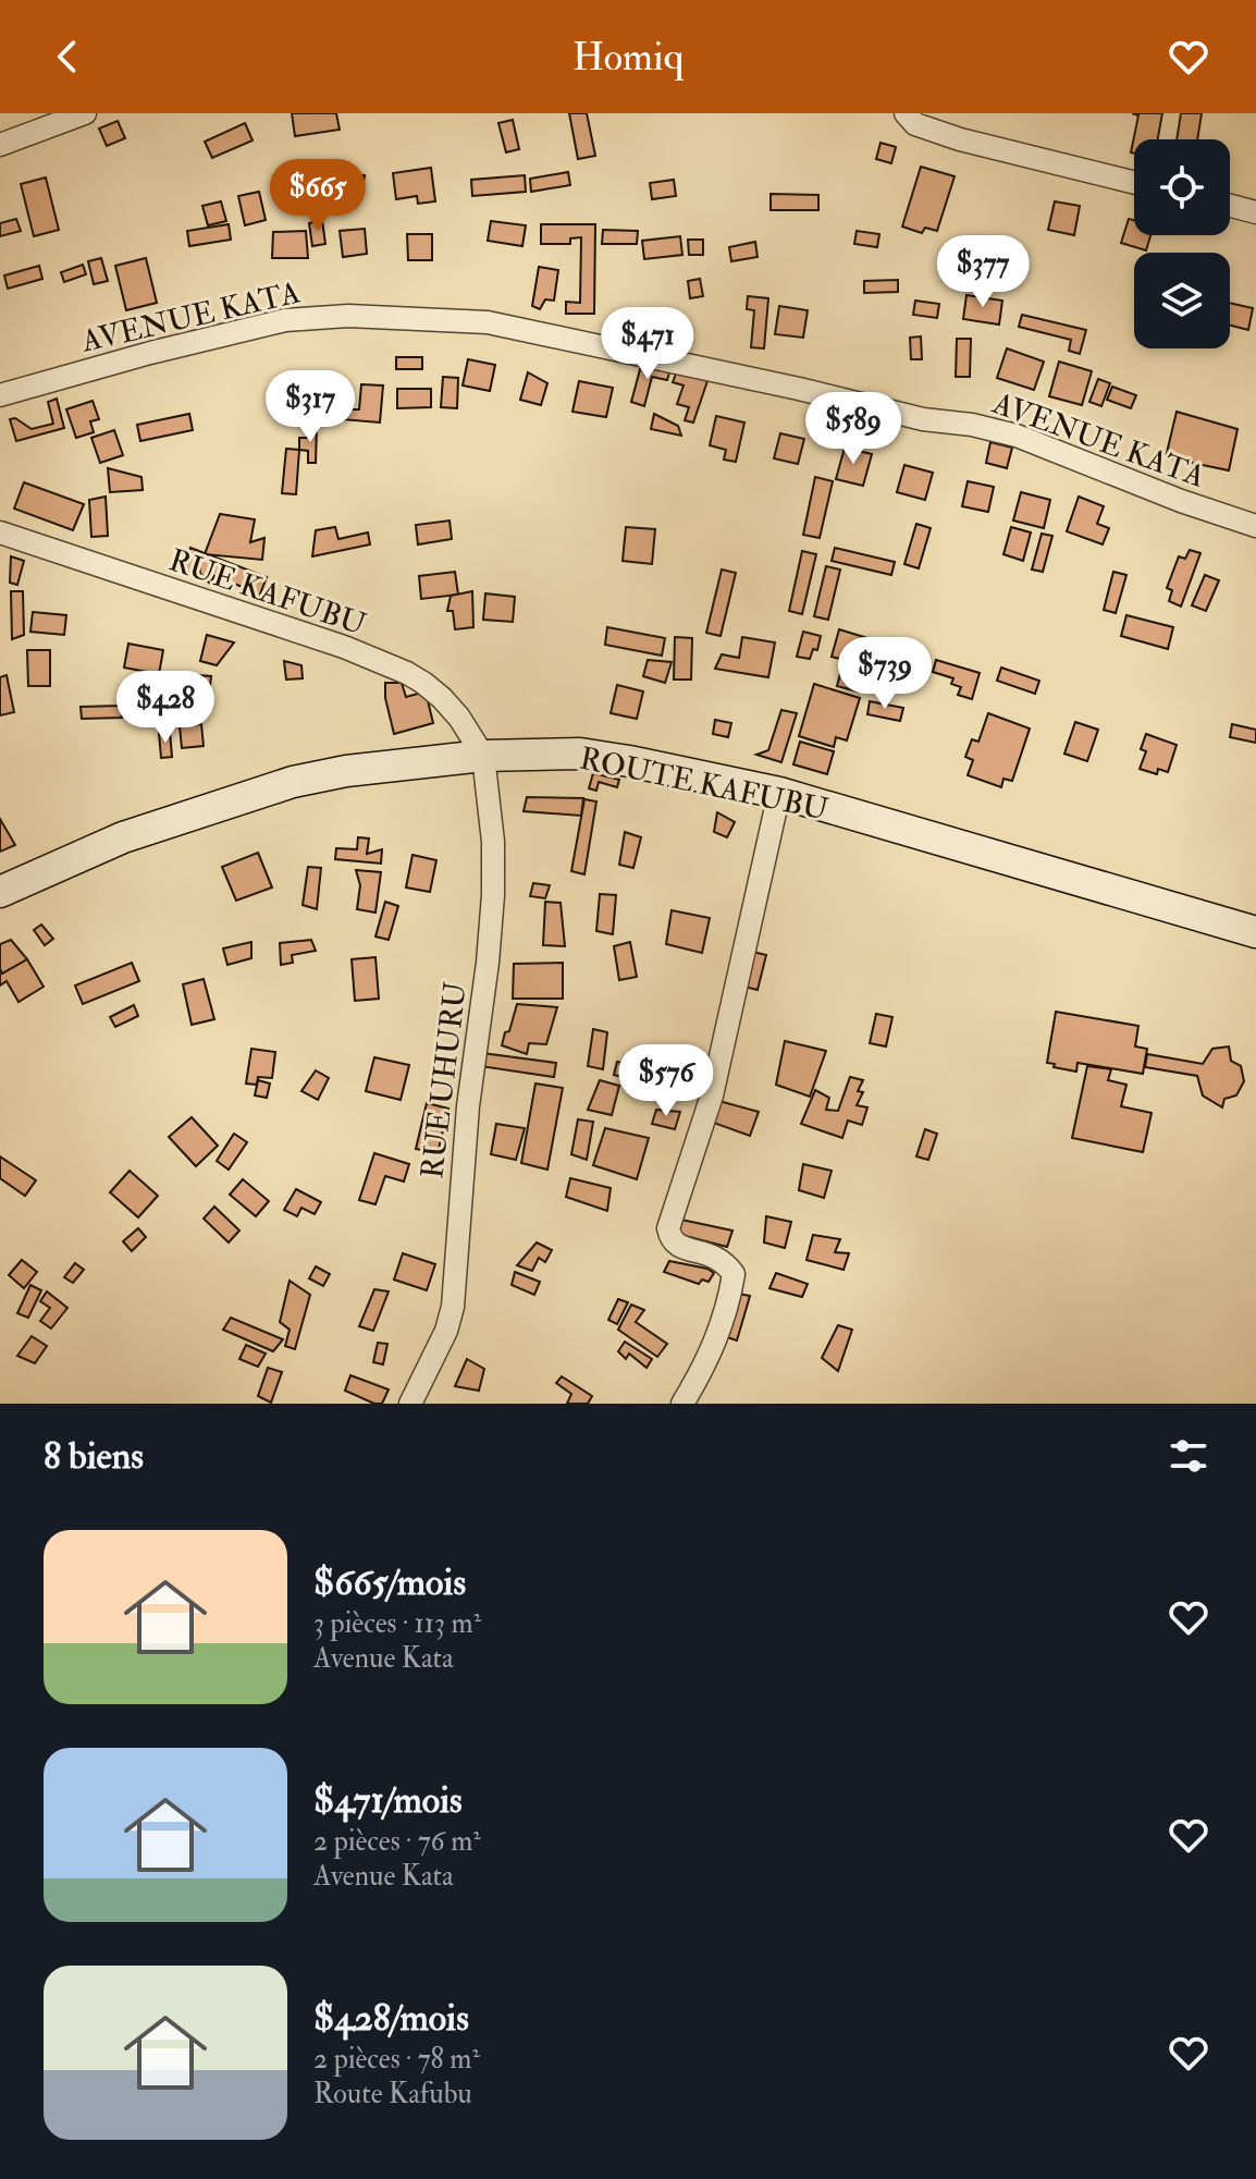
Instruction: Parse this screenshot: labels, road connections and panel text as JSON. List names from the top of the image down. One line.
{"streets":{"main road":["ROUTE KAFUBU"],"street":["AVENUE KATA","RUE KAFUBU","RUE UHURU"]},"crossings":[["RUE KAFUBU","ROUTE KAFUBU"],["RUE KAFUBU","RUE UHURU"],["ROUTE KAFUBU","RUE UHURU"]],"page":{"header":"Homiq","price":["$665","$377","$471","$317","$589","$739","$428","$576"],"heading":"8 biens","list":[{"name":"$665/mois","note":"3 pièces · 113 m² · Avenue Kata"},{"name":"$471/mois","note":"2 pièces · 76 m² · Avenue Kata"},{"name":"$428/mois","note":"2 pièces · 78 m² · Route Kafubu"}]}}
